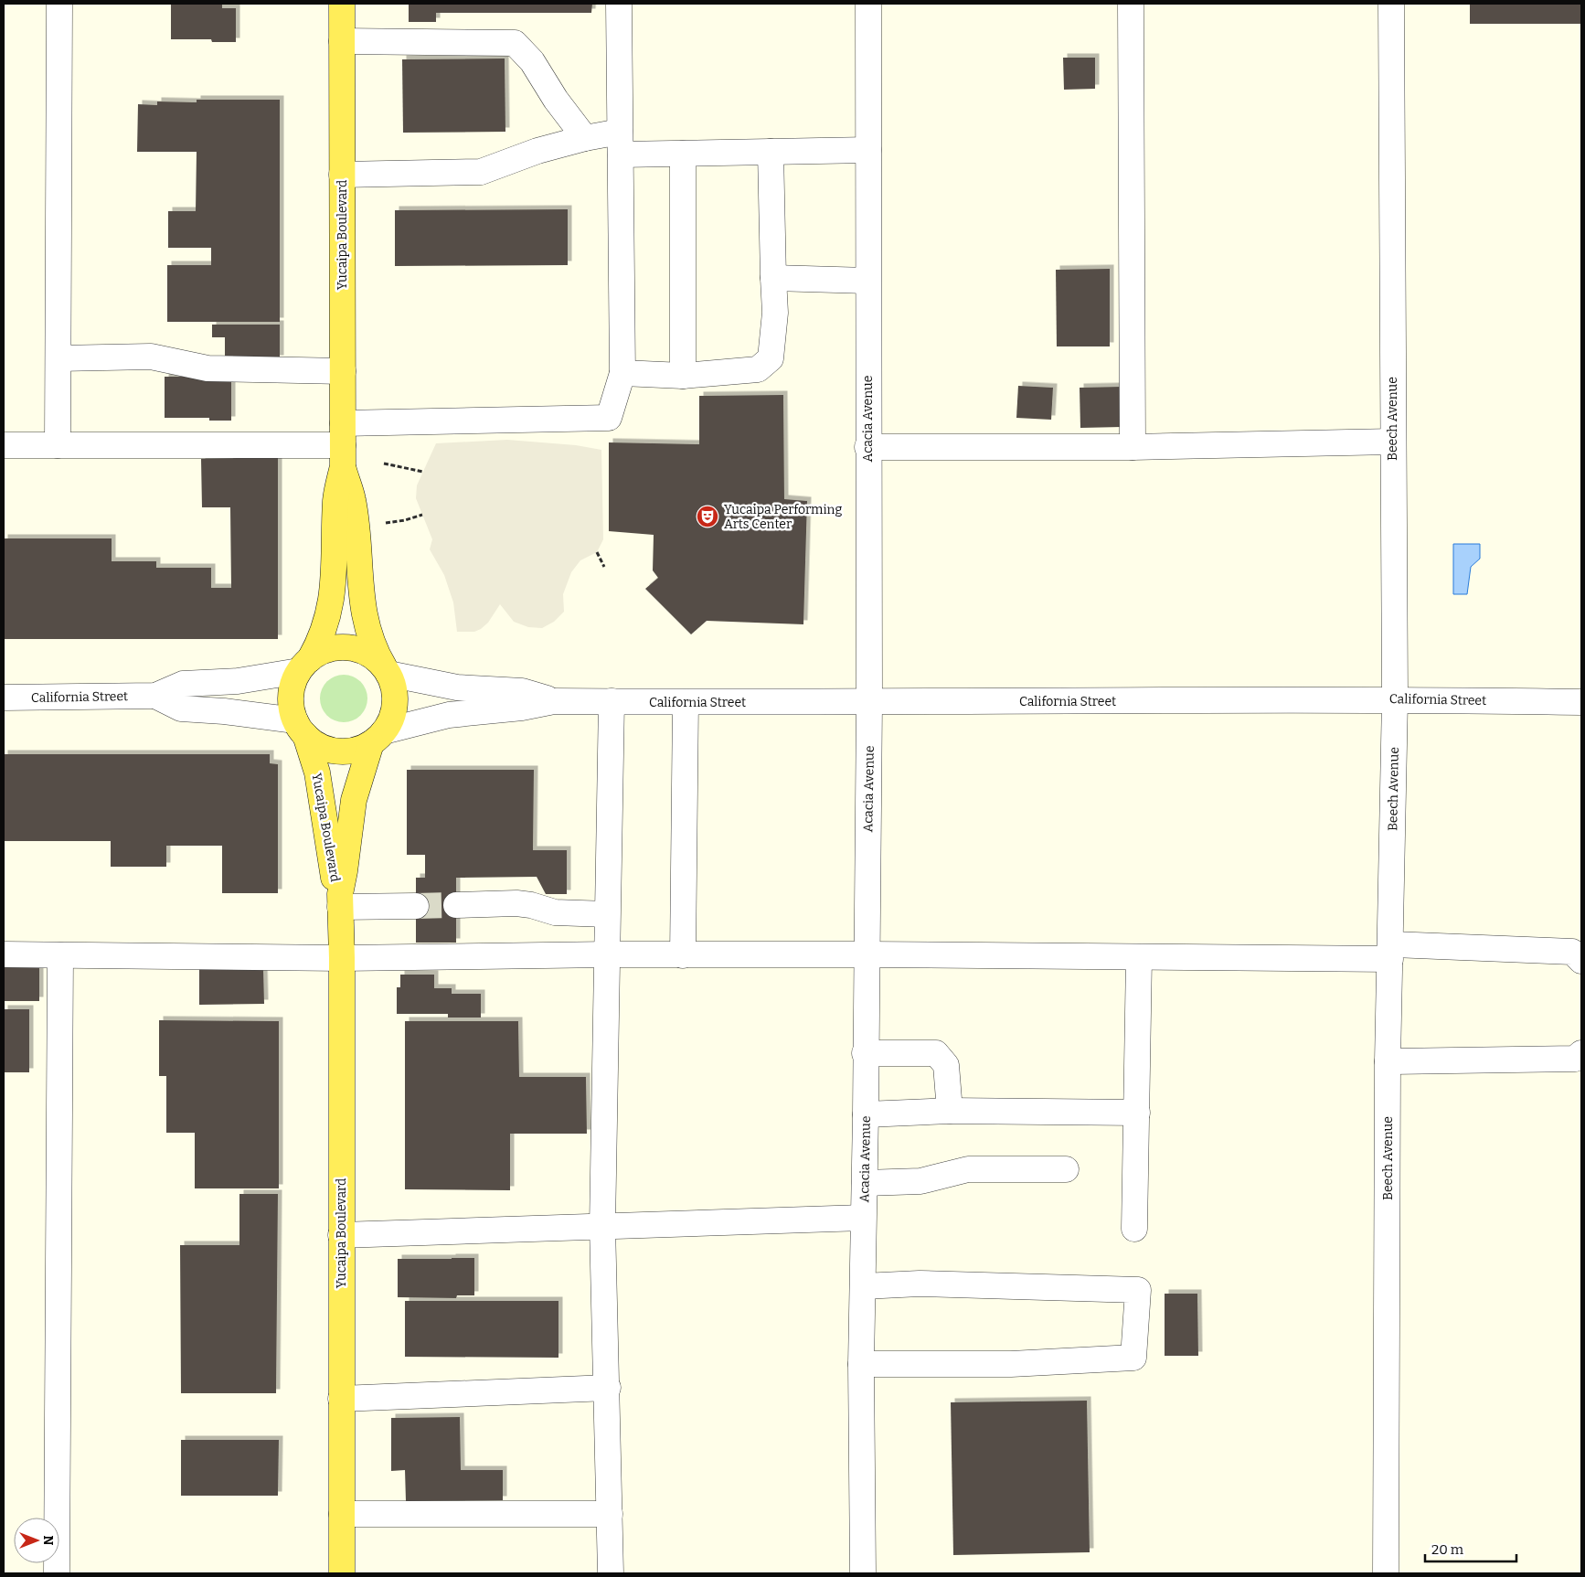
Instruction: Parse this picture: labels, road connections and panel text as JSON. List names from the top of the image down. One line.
{"streets":{"main road":["Yucaipa Boulevard"],"street":["Acacia Avenue","Beech Avenue","California Street"]},"crossings":[["Yucaipa Boulevard","California Street"],["Acacia Avenue","California Street"],["Beech Avenue","California Street"]],"places":{"theatre":["Yucaipa Performing Arts Center"]},"scale_bar":"20 m","north":"right"}
